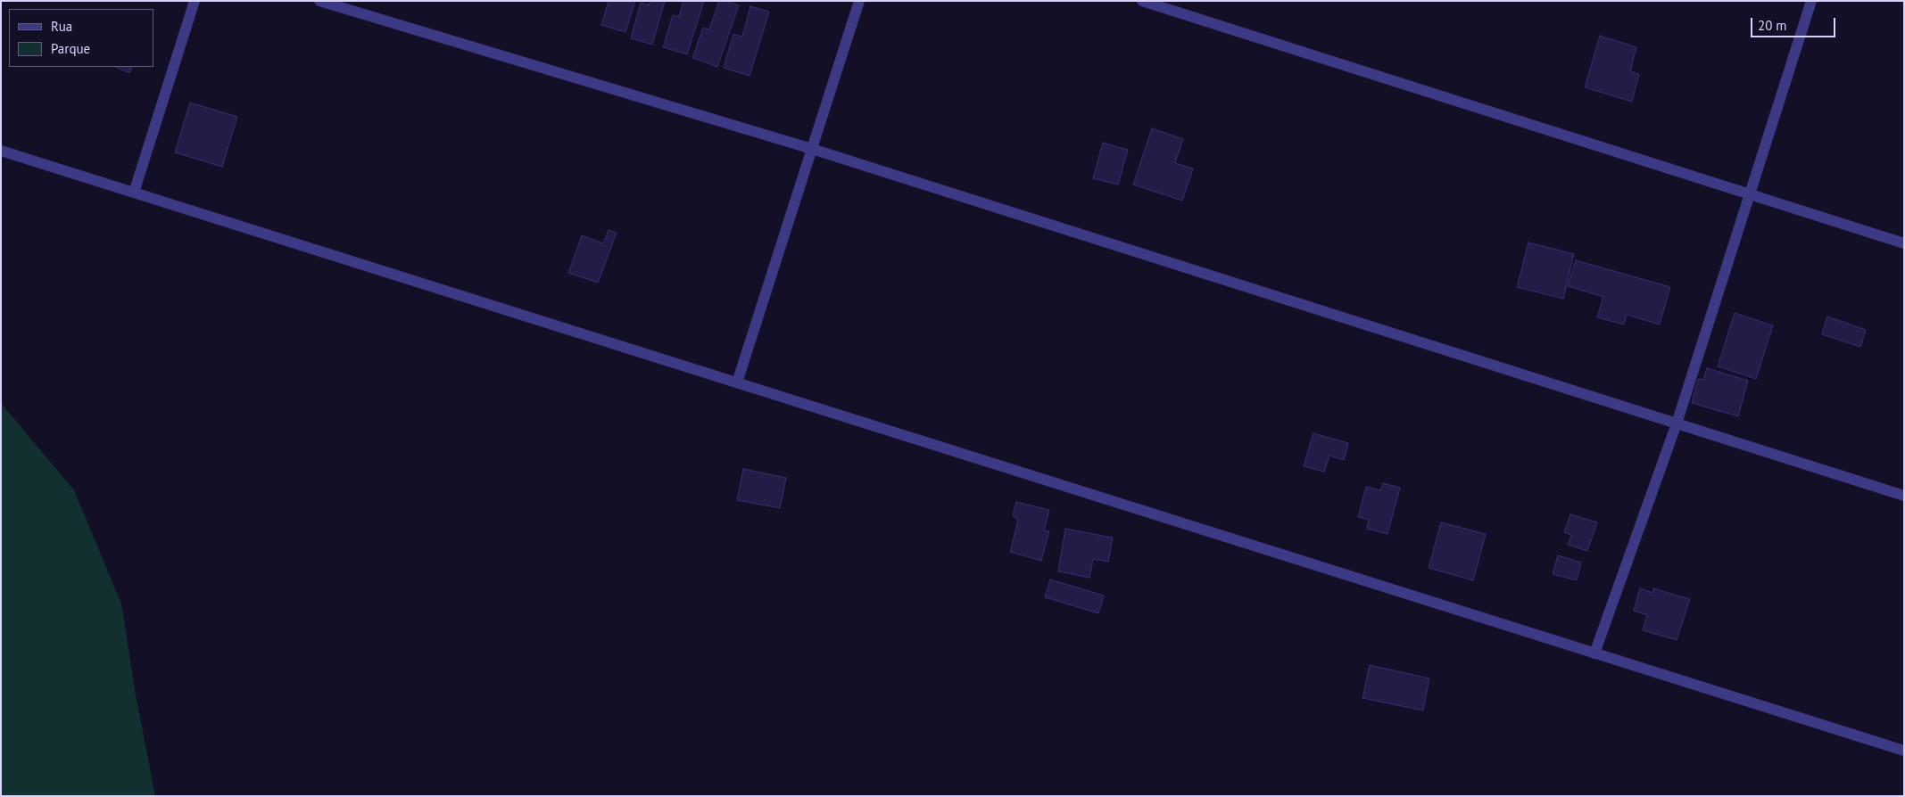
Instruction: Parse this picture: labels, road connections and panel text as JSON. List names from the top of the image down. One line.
{"legend":["Rua","Parque"],"scale_bar":"20 m"}
